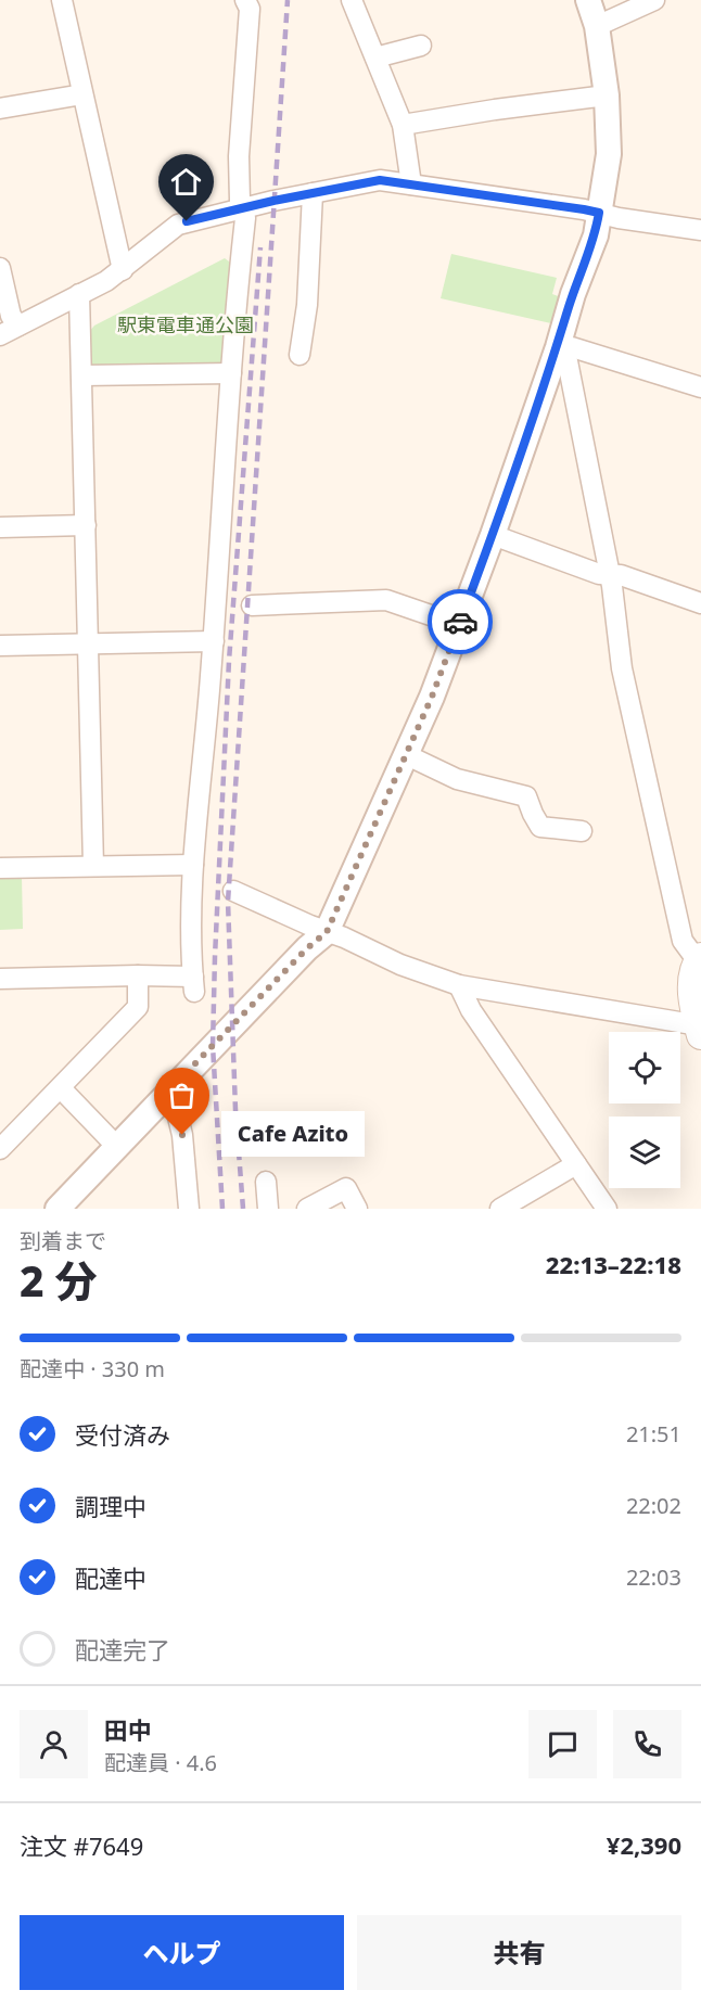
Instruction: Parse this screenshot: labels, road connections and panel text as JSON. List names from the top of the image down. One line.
{"parks":["駅東電車通公園"],"places":["Cafe Azito"],"page":{"bubble":"Cafe Azito","heading":["2 分","到着まで","22:13–22:18"],"panel":["田中","配達員 · 4.6","注文 #7649","¥2,390"],"bar":"配達中 · 330 m","list":[["受付済み","21:51"],["調理中","22:02"],["配達中","22:03"],"配達完了"],"buttons":["ヘルプ","共有"]}}
